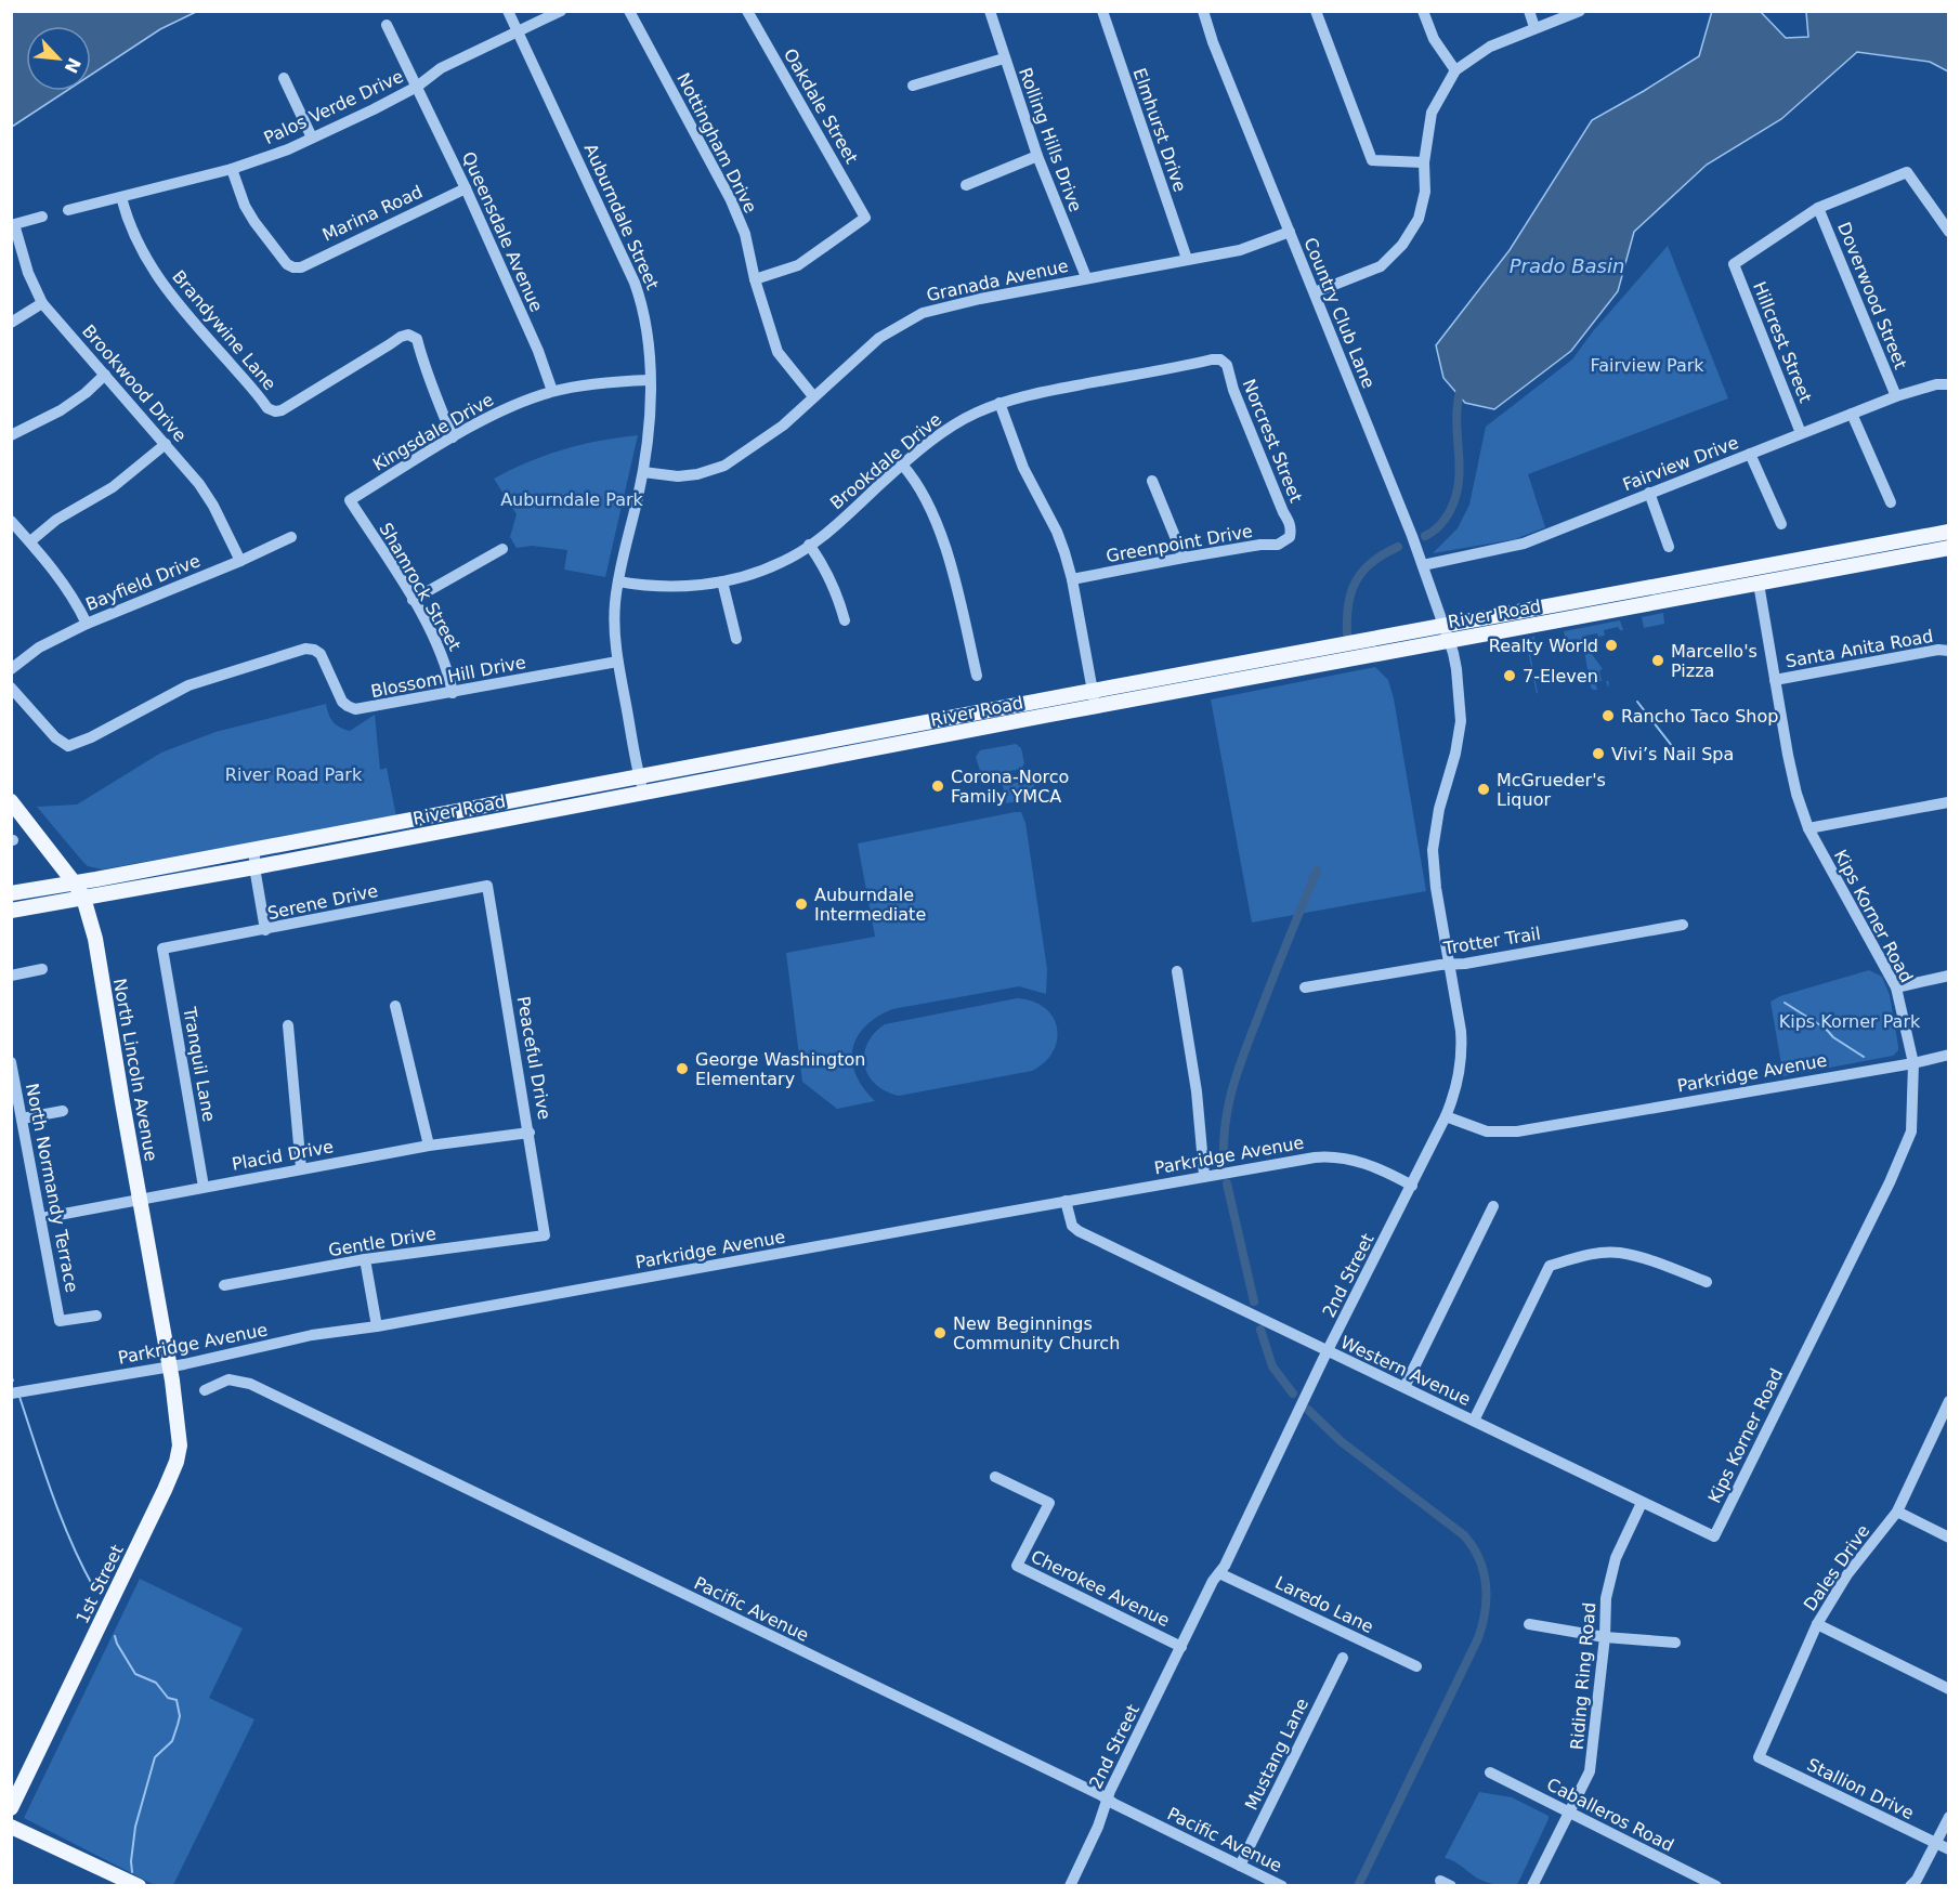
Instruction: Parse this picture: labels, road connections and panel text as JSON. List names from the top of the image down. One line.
{"streets":{"main road":["River Road","North Lincoln Avenue","1st Street"],"street":["Oakdale Street","Palos Verde Drive","Elmhurst Drive","Rolling Hills Drive","Nottingham Drive","Marina Road","Auburndale Street","Queensdale Avenue","Granada Avenue","Doverwood Street","Country Club Lane","Brandywine Lane","Hillcrest Street","Brookwood Drive","Kingsdale Drive","Norcrest Street","Brookdale Drive","Fairview Drive","Greenpoint Drive","Bayfield Drive","Shamrock Street","Santa Anita Road","Blossom Hill Drive","Serene Drive","Kips Korner Road","Trotter Trail","Peaceful Drive","Tranquil Lane","Parkridge Avenue","Placid Drive","North Normandy Terrace","Gentle Drive","2nd Street","Western Avenue","Dales Drive","Cherokee Avenue","Laredo Lane","Pacific Avenue","Riding Ring Road","Mustang Lane","Stallion Drive","Caballeros Road"]},"crossings":[["Oakdale Street","Nottingham Drive"],["Palos Verde Drive","Marina Road"],["Palos Verde Drive","Auburndale Street"],["Palos Verde Drive","Queensdale Avenue"],["Palos Verde Drive","Brandywine Lane"],["Elmhurst Drive","Granada Avenue"],["Rolling Hills Drive","Granada Avenue"],["Nottingham Drive","Granada Avenue"],["Marina Road","Queensdale Avenue"],["Auburndale Street","Granada Avenue"],["Auburndale Street","Kingsdale Drive"],["Auburndale Street","Brookdale Drive"],["Auburndale Street","River Road"],["Auburndale Street","Blossom Hill Drive"],["Queensdale Avenue","Kingsdale Drive"],["Granada Avenue","Country Club Lane"],["Doverwood Street","Hillcrest Street"],["Doverwood Street","Fairview Drive"],["Country Club Lane","Fairview Drive"],["Country Club Lane","River Road"],["Country Club Lane","2nd Street"],["Brandywine Lane","Kingsdale Drive"],["Hillcrest Street","Fairview Drive"],["Brookwood Drive","Bayfield Drive"],["Kingsdale Drive","Shamrock Street"],["Norcrest Street","Brookdale Drive"],["Norcrest Street","Greenpoint Drive"],["Shamrock Street","Blossom Hill Drive"],["River Road","Kips Korner Road"],["River Road","North Lincoln Avenue"],["River Road","2nd Street"],["Santa Anita Road","Kips Korner Road"],["Serene Drive","Peaceful Drive"],["Serene Drive","Tranquil Lane"],["Kips Korner Road","Parkridge Avenue"],["Kips Korner Road","Western Avenue"],["Trotter Trail","2nd Street"],["Peaceful Drive","Placid Drive"],["Peaceful Drive","Gentle Drive"],["Tranquil Lane","Placid Drive"],["North Lincoln Avenue","Parkridge Avenue"],["North Lincoln Avenue","Placid Drive"],["North Lincoln Avenue","1st Street"],["Parkridge Avenue","2nd Street"],["Parkridge Avenue","Western Avenue"],["Parkridge Avenue","1st Street"],["Placid Drive","North Normandy Terrace"],["2nd Street","Western Avenue"],["2nd Street","Cherokee Avenue"],["2nd Street","Laredo Lane"],["2nd Street","Pacific Avenue"],["Western Avenue","Riding Ring Road"],["Dales Drive","Stallion Drive"],["Pacific Avenue","Mustang Lane"],["Riding Ring Road","Caballeros Road"]],"water":["Prado Basin"],"parks":["Fairview Park","Auburndale Park","River Road Park","Kips Korner Park"],"places":["Realty World","Marcello's Pizza","7-Eleven","Rancho Taco Shop","Vivi’s Nail Spa","Corona-Norco Family YMCA","McGrueder's Liquor","Auburndale Intermediate","George Washington Elementary","New Beginnings Community Church"],"north":"bottom right"}
